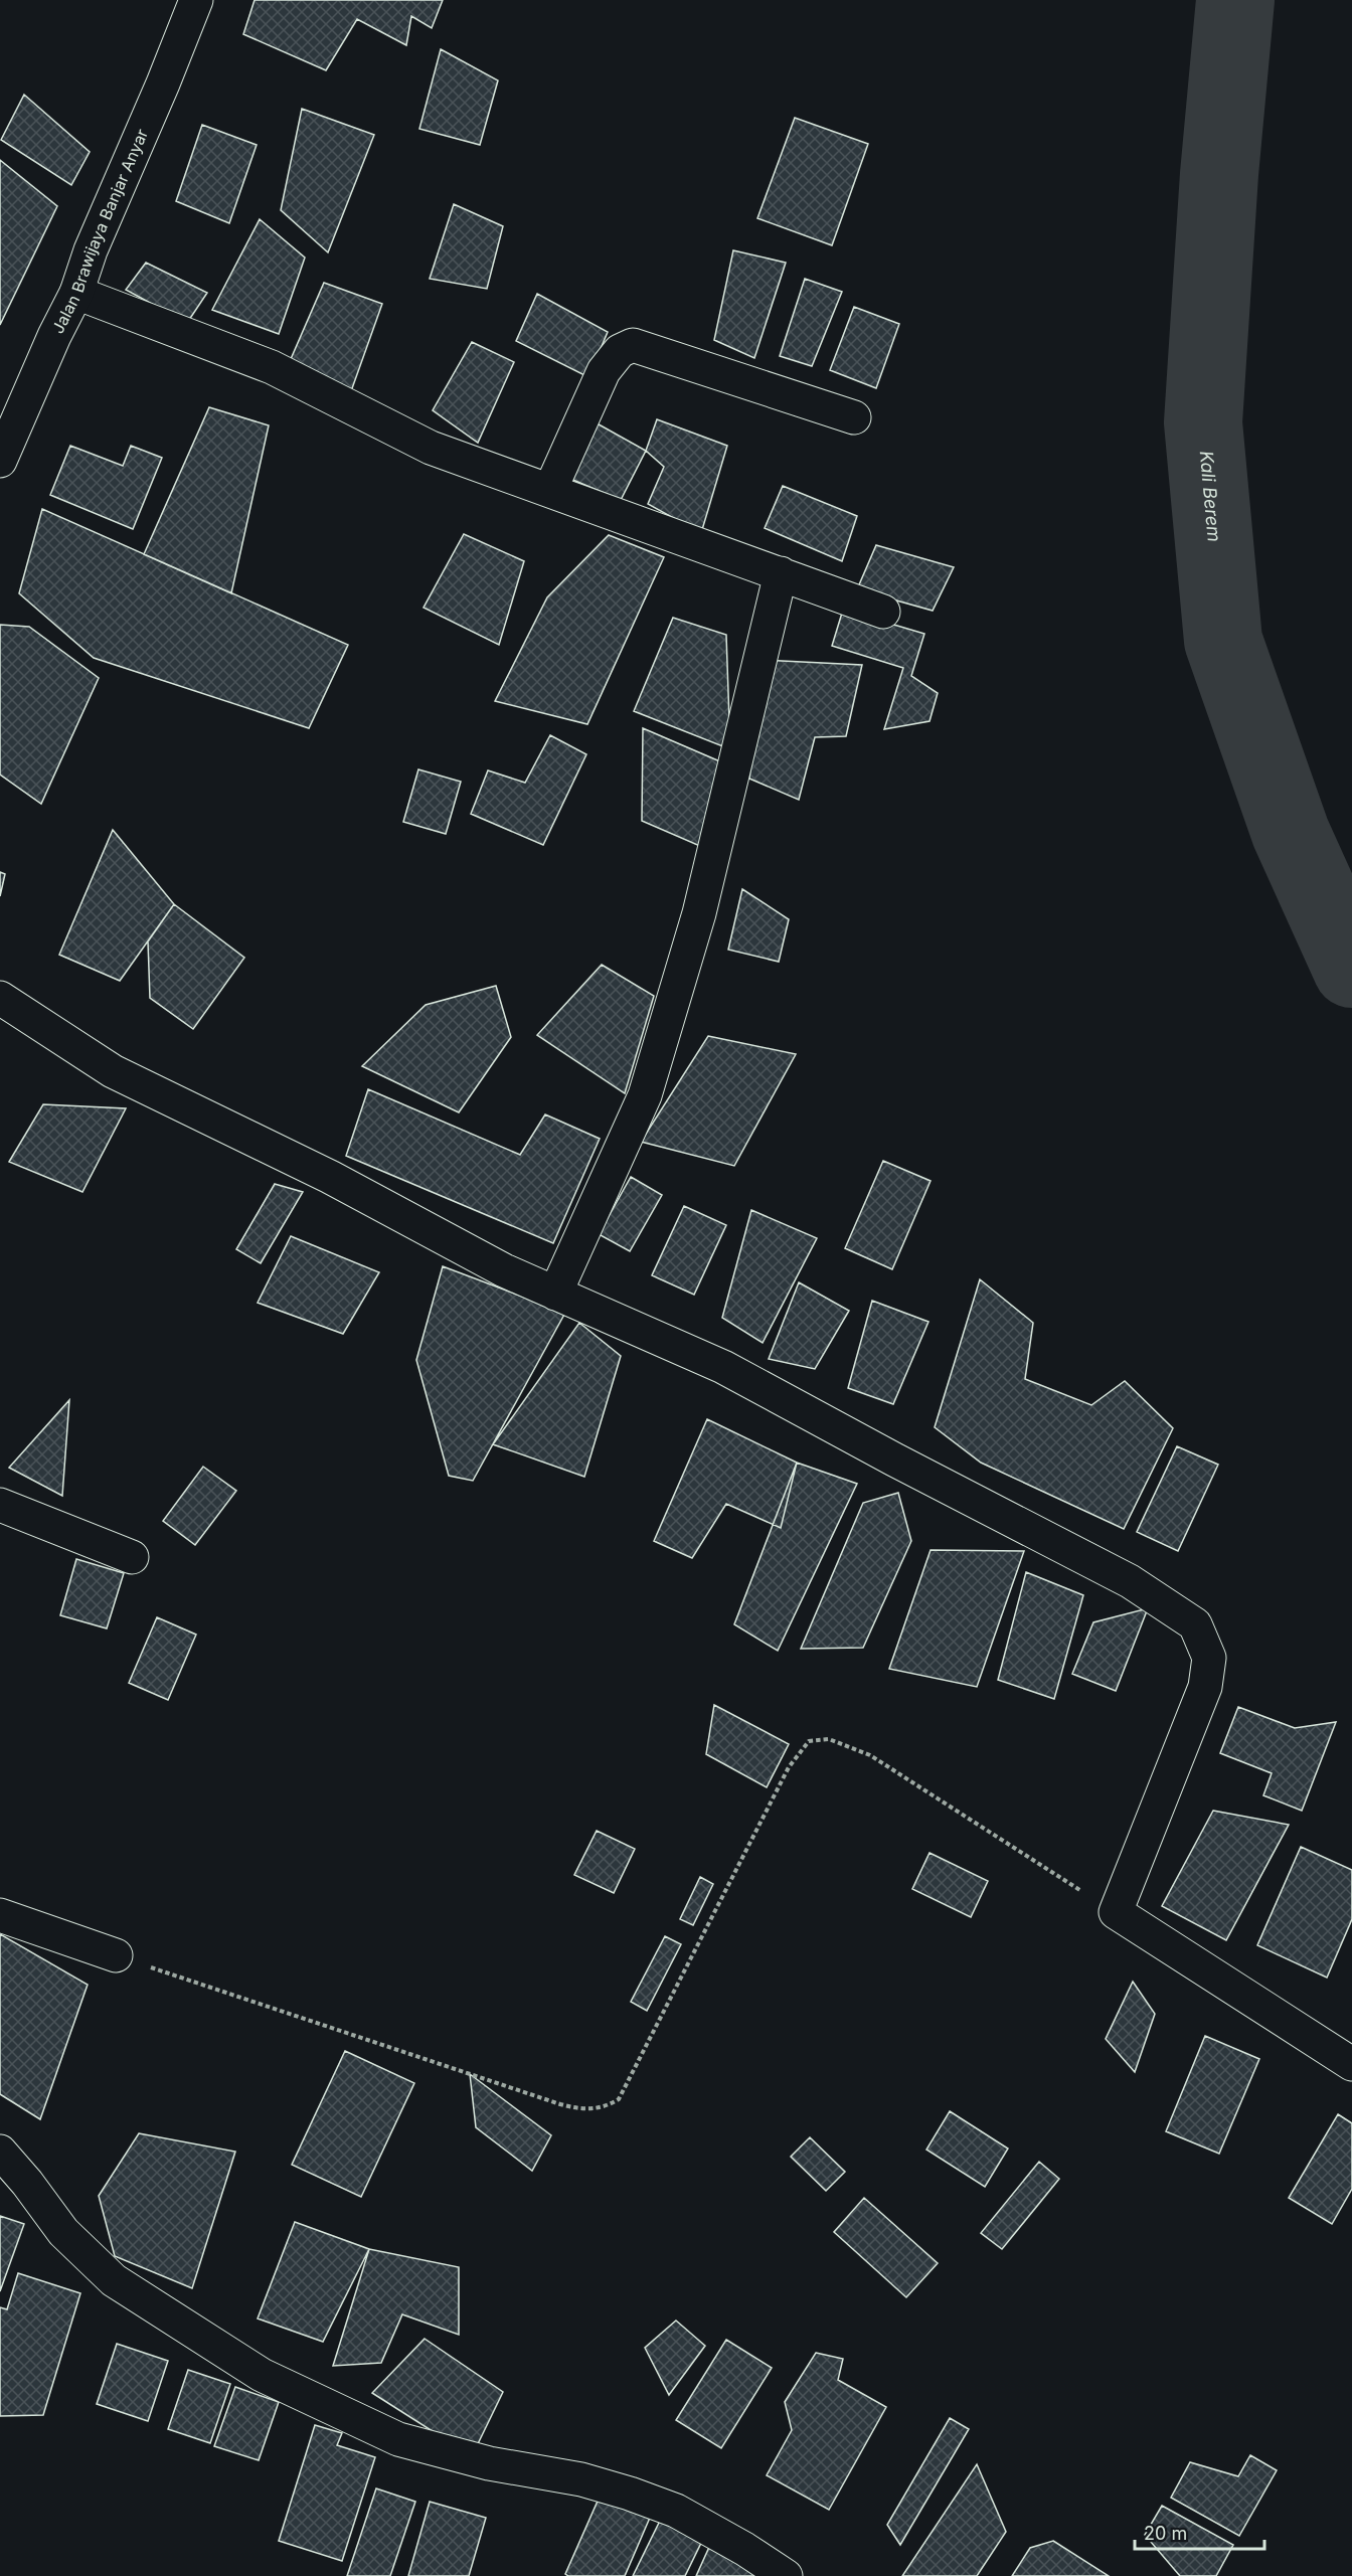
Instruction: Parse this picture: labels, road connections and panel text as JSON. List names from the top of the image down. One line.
{"streets":{"street":["Jalan Brawijaya Banjar Anyar"]},"water":["Kali Berem"],"scale_bar":"20 m"}
